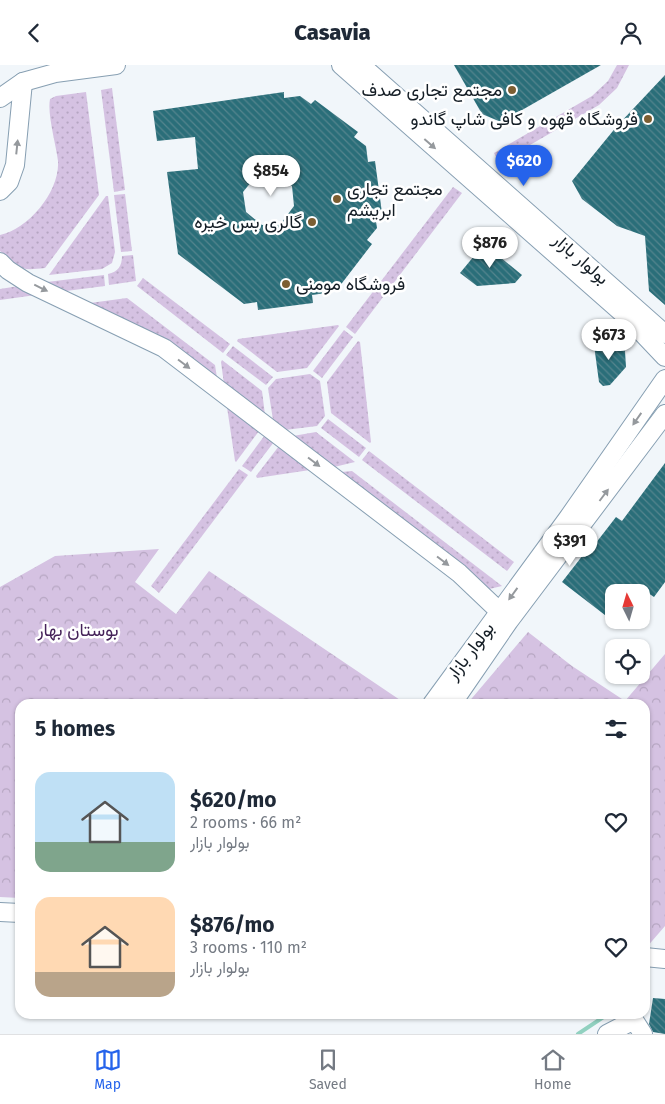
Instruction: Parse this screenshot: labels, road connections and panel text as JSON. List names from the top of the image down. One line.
{"streets":{"street":["بولوار بازار"]},"parks":["بوستان بهار"],"places":["مجتمع تجاری صدف","فروشگاه قهوه و کافی شاپ گاندو","مجتمع تجاری ابریشم","گالری بس خیره","فروشگاه مومنی"],"north":"top","page":{"header":"Casavia","price":["$620","$854","$876","$673","$391"],"heading":"5 homes","list":[{"name":"$620/mo","note":"2 rooms · 66 m² · بولوار بازار"},{"name":"$876/mo","note":"3 rooms · 110 m² · بولوار بازار"}],"tabs":["Map","Saved","Home"]}}
